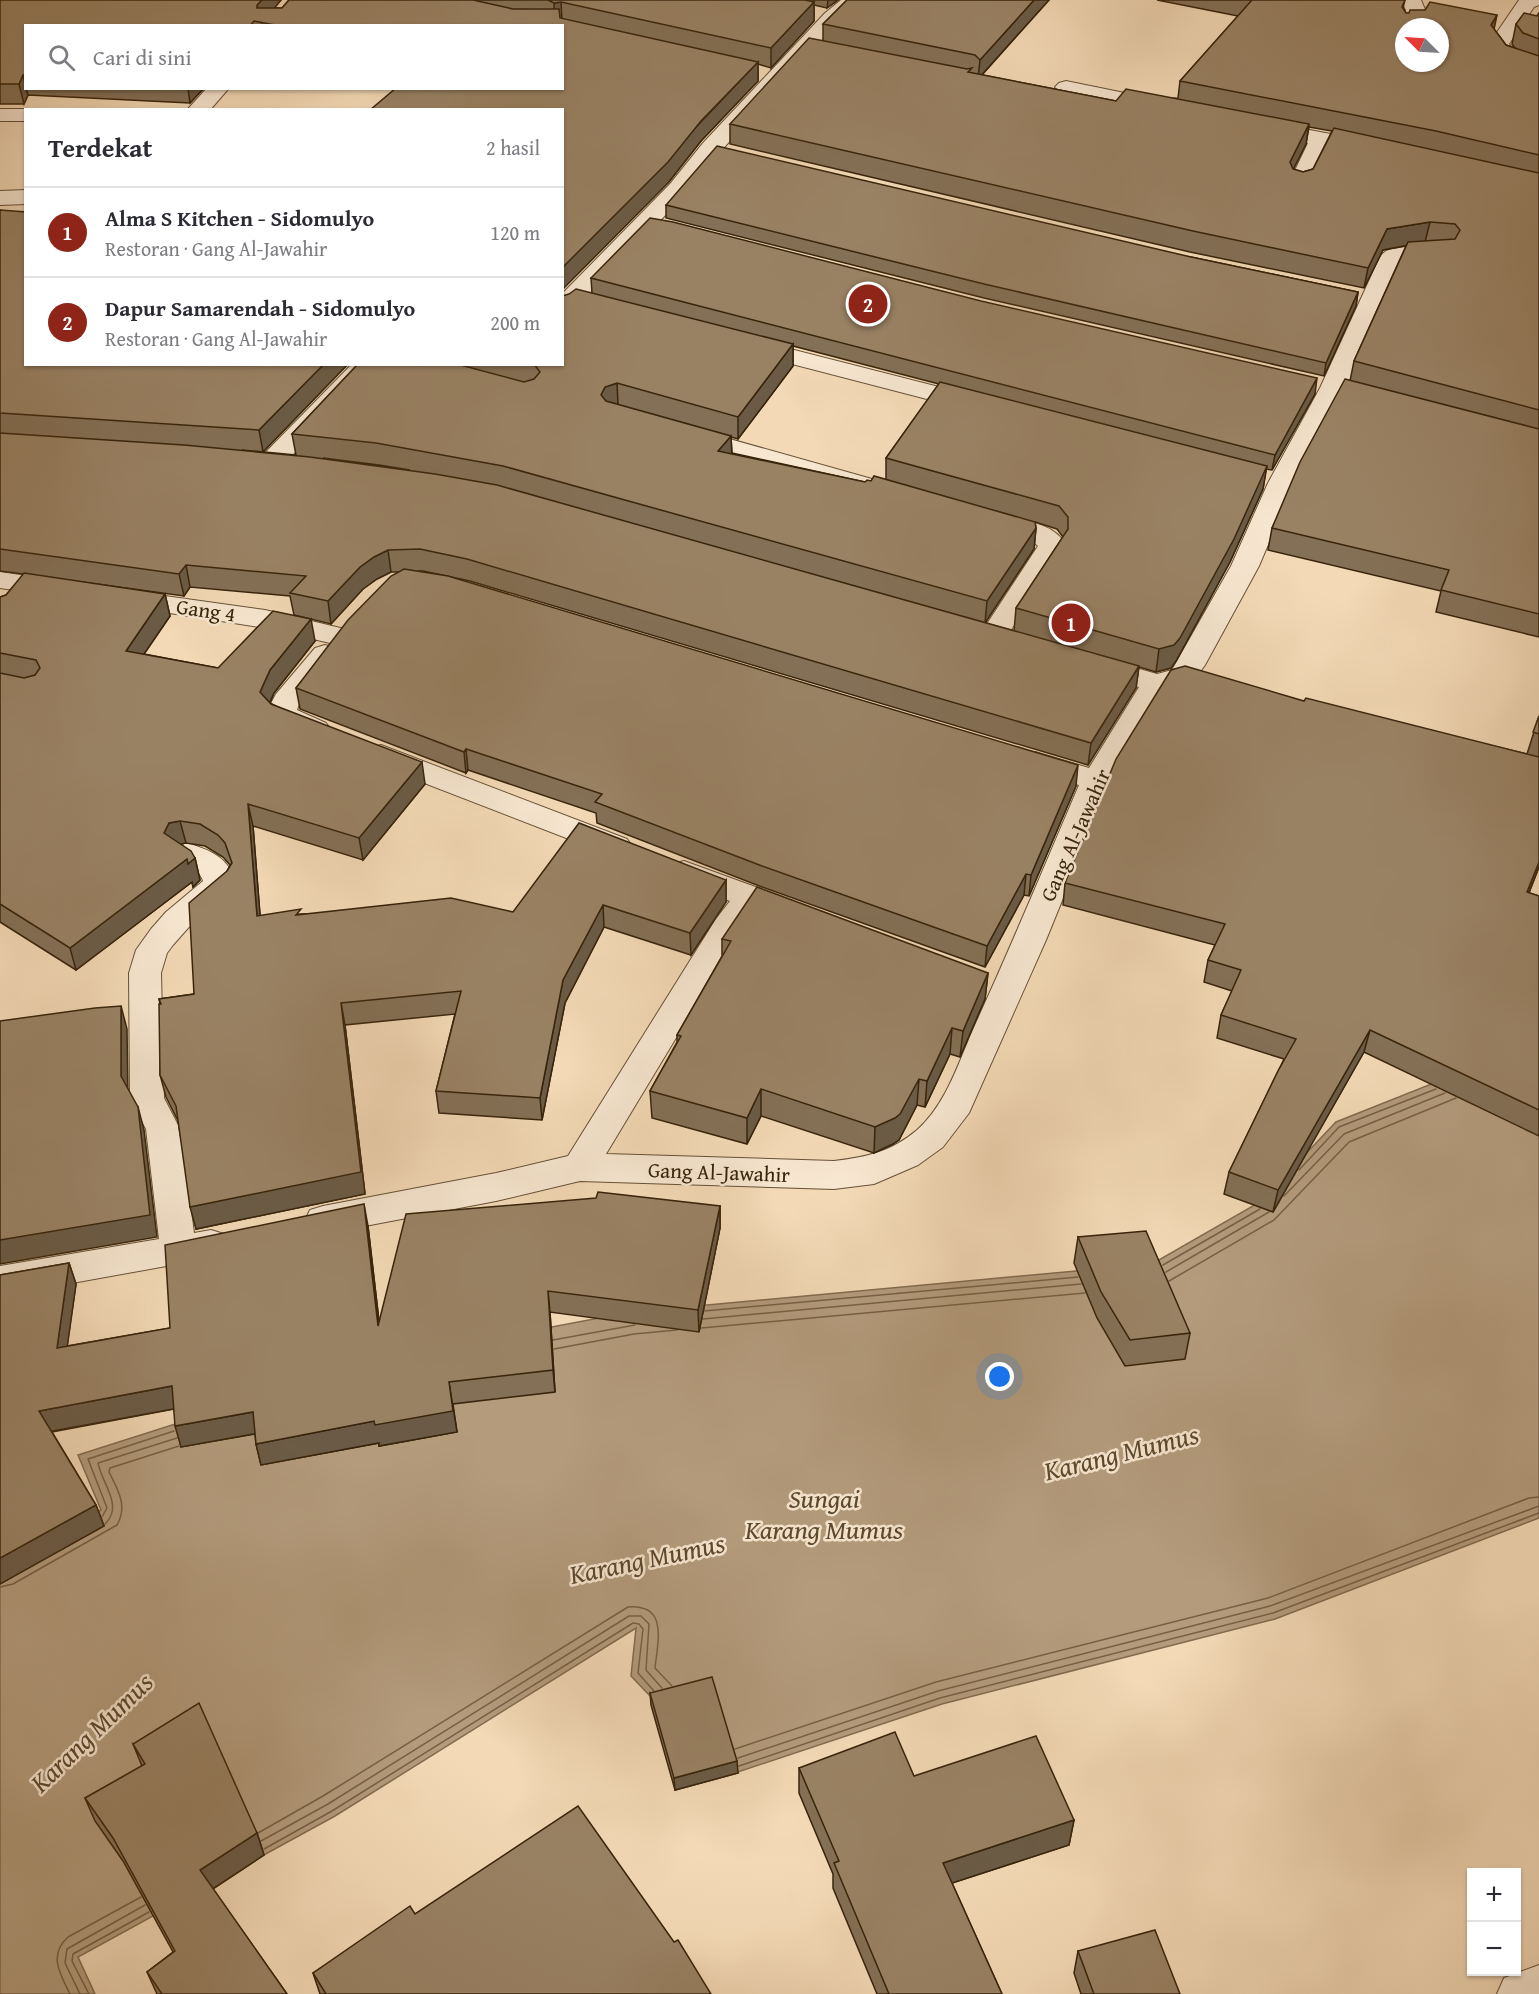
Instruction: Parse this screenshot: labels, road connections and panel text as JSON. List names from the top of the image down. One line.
{"streets":{"street":["Gang 4","Gang Al-Jawahir"]},"water":["Karang Mumus","Sungai Karang Mumus"],"north":"top left","page":{"search":"Cari di sini","heading":["Terdekat","2 hasil"],"list":[{"mark":"1","name":"Alma S Kitchen - Sidomulyo","note":"Restoran · Gang Al-Jawahir","value":"120 m"},{"mark":"2","name":"Dapur Samarendah - Sidomulyo","note":"Restoran · Gang Al-Jawahir","value":"200 m"}],"pins":["2","1"],"map_buttons":["+","−"]}}
